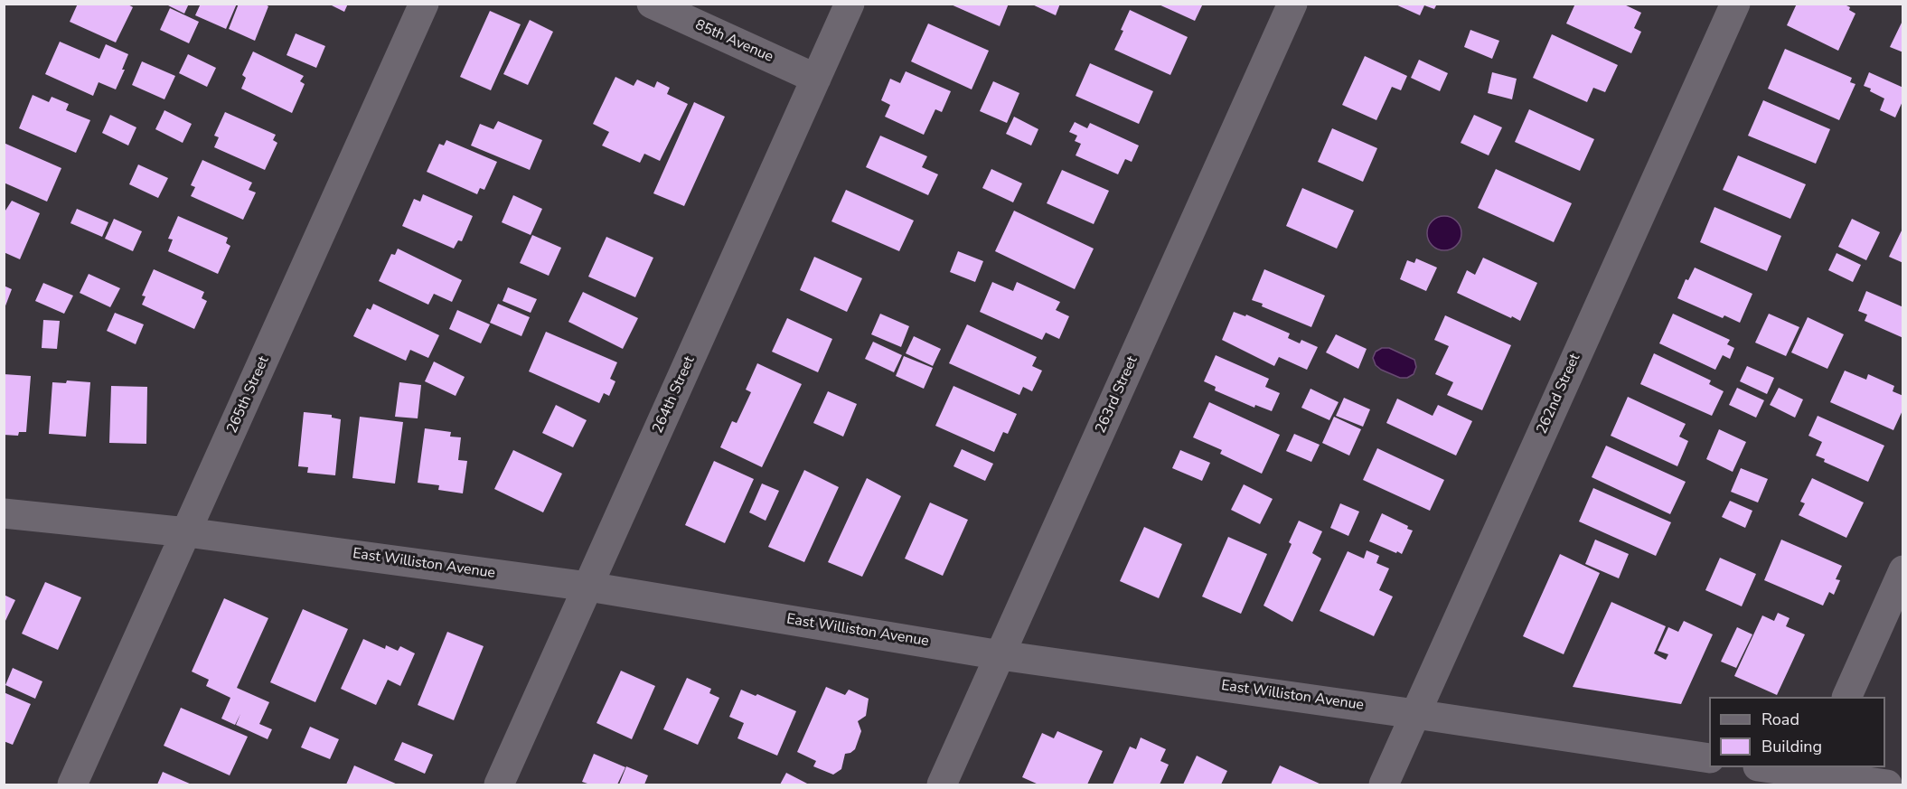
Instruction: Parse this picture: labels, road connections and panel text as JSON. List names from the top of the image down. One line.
{"streets":{"street":["85th Avenue","262nd Street","265th Street","264th Street","263rd Street","East Williston Avenue"]},"crossings":[["85th Avenue","264th Street"],["262nd Street","East Williston Avenue"],["265th Street","East Williston Avenue"],["264th Street","East Williston Avenue"],["263rd Street","East Williston Avenue"]],"legend":["Road","Building"]}
